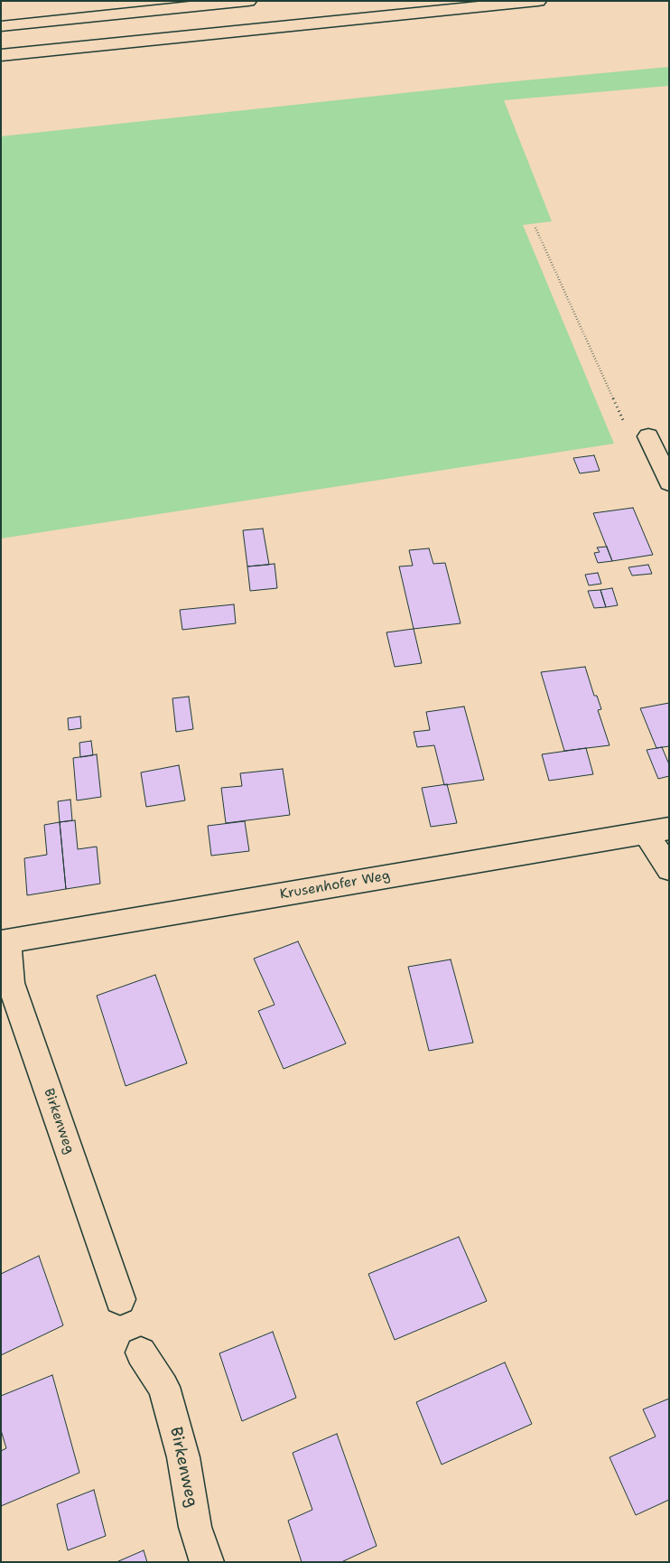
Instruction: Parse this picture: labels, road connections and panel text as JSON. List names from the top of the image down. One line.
{"streets":{"main road":["Krusenhofer Weg","Birkenweg"]},"crossings":[["Krusenhofer Weg","Birkenweg"]]}
